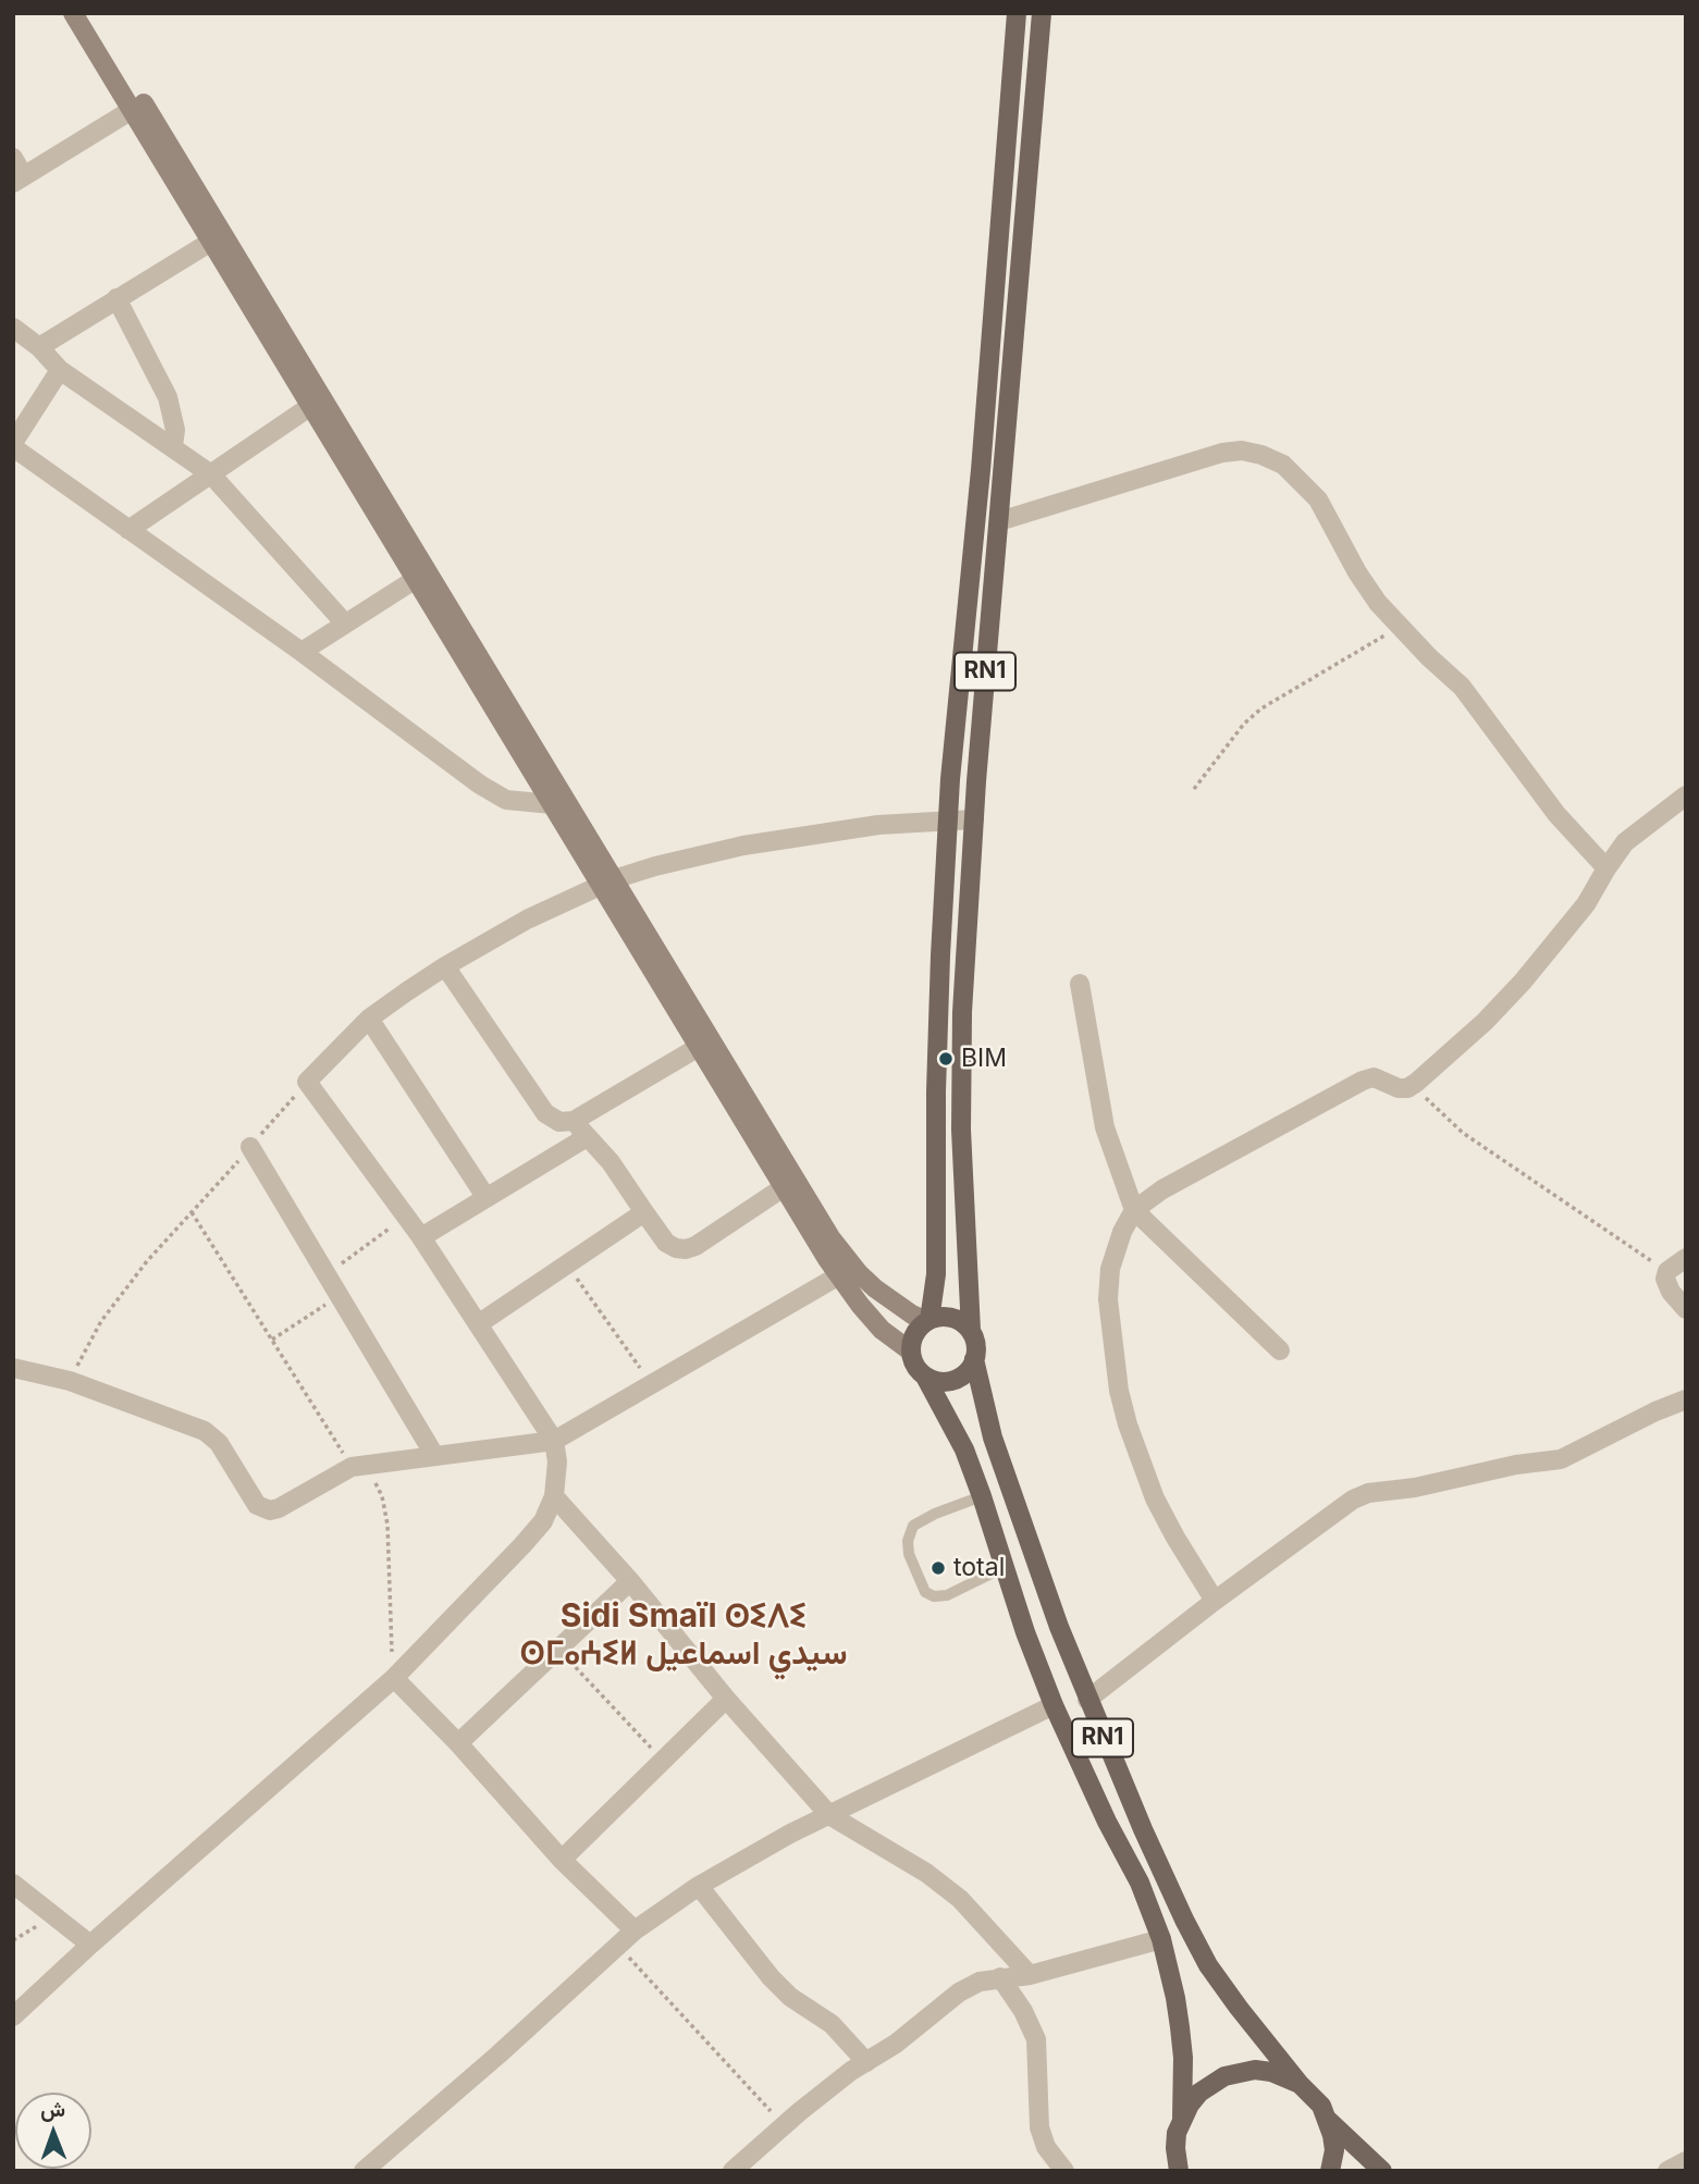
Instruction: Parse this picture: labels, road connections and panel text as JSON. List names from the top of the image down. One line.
{"streets":{"main road":["RN1"]},"districts":["Sidi Smaïl ⵙⵉⴷⵉ ⵙⵎⴰⵄⵉⵍ سيدي اسماعيل"],"places":["BIM","total"],"north":"top"}
